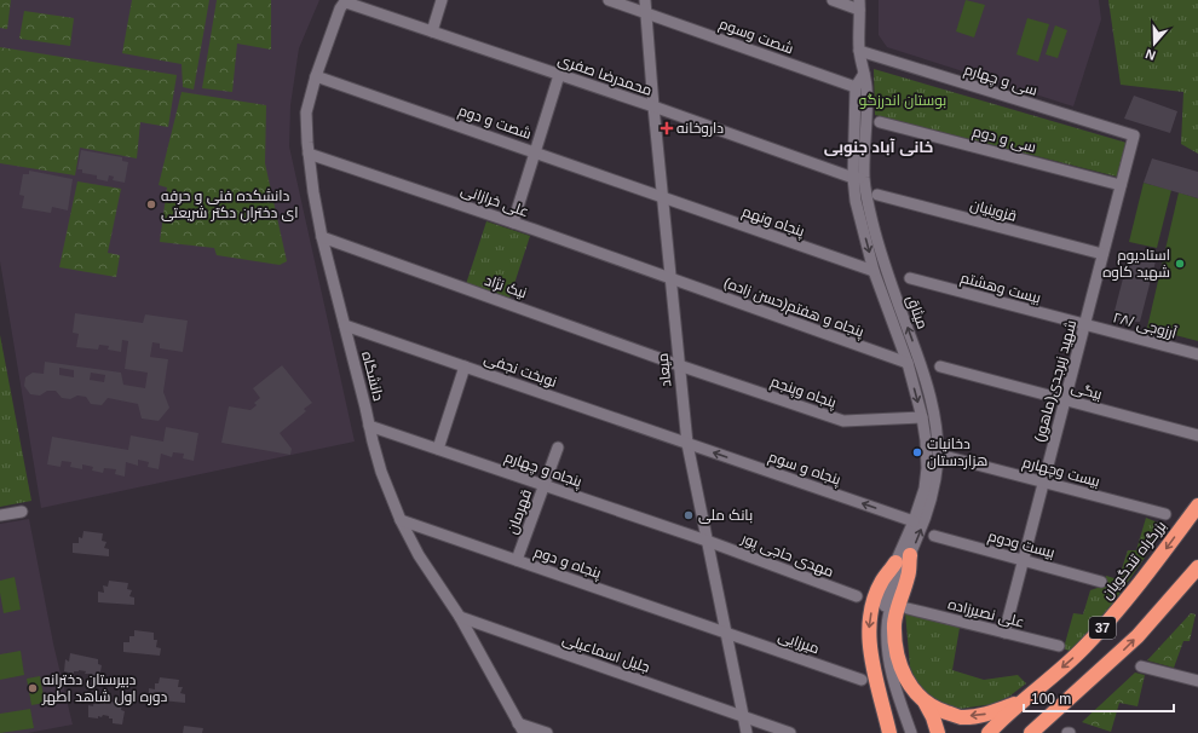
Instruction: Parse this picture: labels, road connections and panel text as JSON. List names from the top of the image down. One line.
{"streets":{"highway":["بزرگراه تندگویان","37"],"street":["شصت وسوم","محمدرضا صفری","سی و چهارم","شصت و دوم","سی و دوم","علی خرازانی","قزوینیان","پنجاه ونهم","نیک نژاد","بیست وهشتم","(حسن زاده)پنجاه و هفتم","میثاق","آرزوجی /۲۸","نوبخت نجفی","میعاد","دانشگاه","شهید زبرجدی(ماهور)","بیگی","پنجاه وپنجم","پنجاه و سوم","پنجاه و چهارم","بیست وچهارم","قهرمان","بیست ودوم","مهدی حاجی پور","پنجاه و دوم","علی نصیرزاده","میرزایی","جلیل اسماعیلی"]},"crossings":[["شصت وسوم","میثاق"],["شصت وسوم","میعاد"],["محمدرضا صفری","میثاق"],["محمدرضا صفری","میعاد"],["محمدرضا صفری","دانشگاه"],["سی و چهارم","میثاق"],["سی و چهارم","شهید زبرجدی(ماهور)"],["شصت و دوم","پنجاه ونهم"],["شصت و دوم","میعاد"],["شصت و دوم","دانشگاه"],["سی و دوم","شهید زبرجدی(ماهور)"],["علی خرازانی","(حسن زاده)پنجاه و هفتم"],["علی خرازانی","میعاد"],["علی خرازانی","دانشگاه"],["قزوینیان","شهید زبرجدی(ماهور)"],["پنجاه ونهم","میثاق"],["پنجاه ونهم","میعاد"],["نیک نژاد","میعاد"],["نیک نژاد","دانشگاه"],["نیک نژاد","پنجاه وپنجم"],["بیست وهشتم","آرزوجی /۲۸"],["بیست وهشتم","شهید زبرجدی(ماهور)"],["(حسن زاده)پنجاه و هفتم","میثاق"],["(حسن زاده)پنجاه و هفتم","میعاد"],["میثاق","پنجاه وپنجم"],["میثاق","پنجاه و سوم"],["آرزوجی /۲۸","شهید زبرجدی(ماهور)"],["نوبخت نجفی","میعاد"],["نوبخت نجفی","دانشگاه"],["نوبخت نجفی","پنجاه و سوم"],["میعاد","پنجاه وپنجم"],["میعاد","پنجاه و سوم"],["میعاد","پنجاه و چهارم"],["میعاد","مهدی حاجی پور"],["میعاد","پنجاه و دوم"],["میعاد","میرزایی"],["میعاد","جلیل اسماعیلی"],["دانشگاه","پنجاه و چهارم"],["دانشگاه","پنجاه و دوم"],["دانشگاه","جلیل اسماعیلی"],["شهید زبرجدی(ماهور)","بیگی"],["شهید زبرجدی(ماهور)","بیست وچهارم"],["شهید زبرجدی(ماهور)","بیست ودوم"],["شهید زبرجدی(ماهور)","علی نصیرزاده"],["پنجاه و چهارم","قهرمان"],["پنجاه و چهارم","مهدی حاجی پور"],["قهرمان","پنجاه و دوم"],["پنجاه و دوم","میرزایی"]],"one_way":["پنجاه و سوم"],"districts":["خانی آباد جنوبی"],"parks":["بوستان اندرزگو"],"places":{"health":["داروخانه"],"other":["دانشکده فنی و حرفه ای دختران دکتر شریعتی","استادیوم شهید کاوه","دخانیات هزاردستان","بانک ملی","دبیرستان دخترانه دوره اول شاهد اطهر"]},"scale_bar":"100 m","north":"bottom"}
